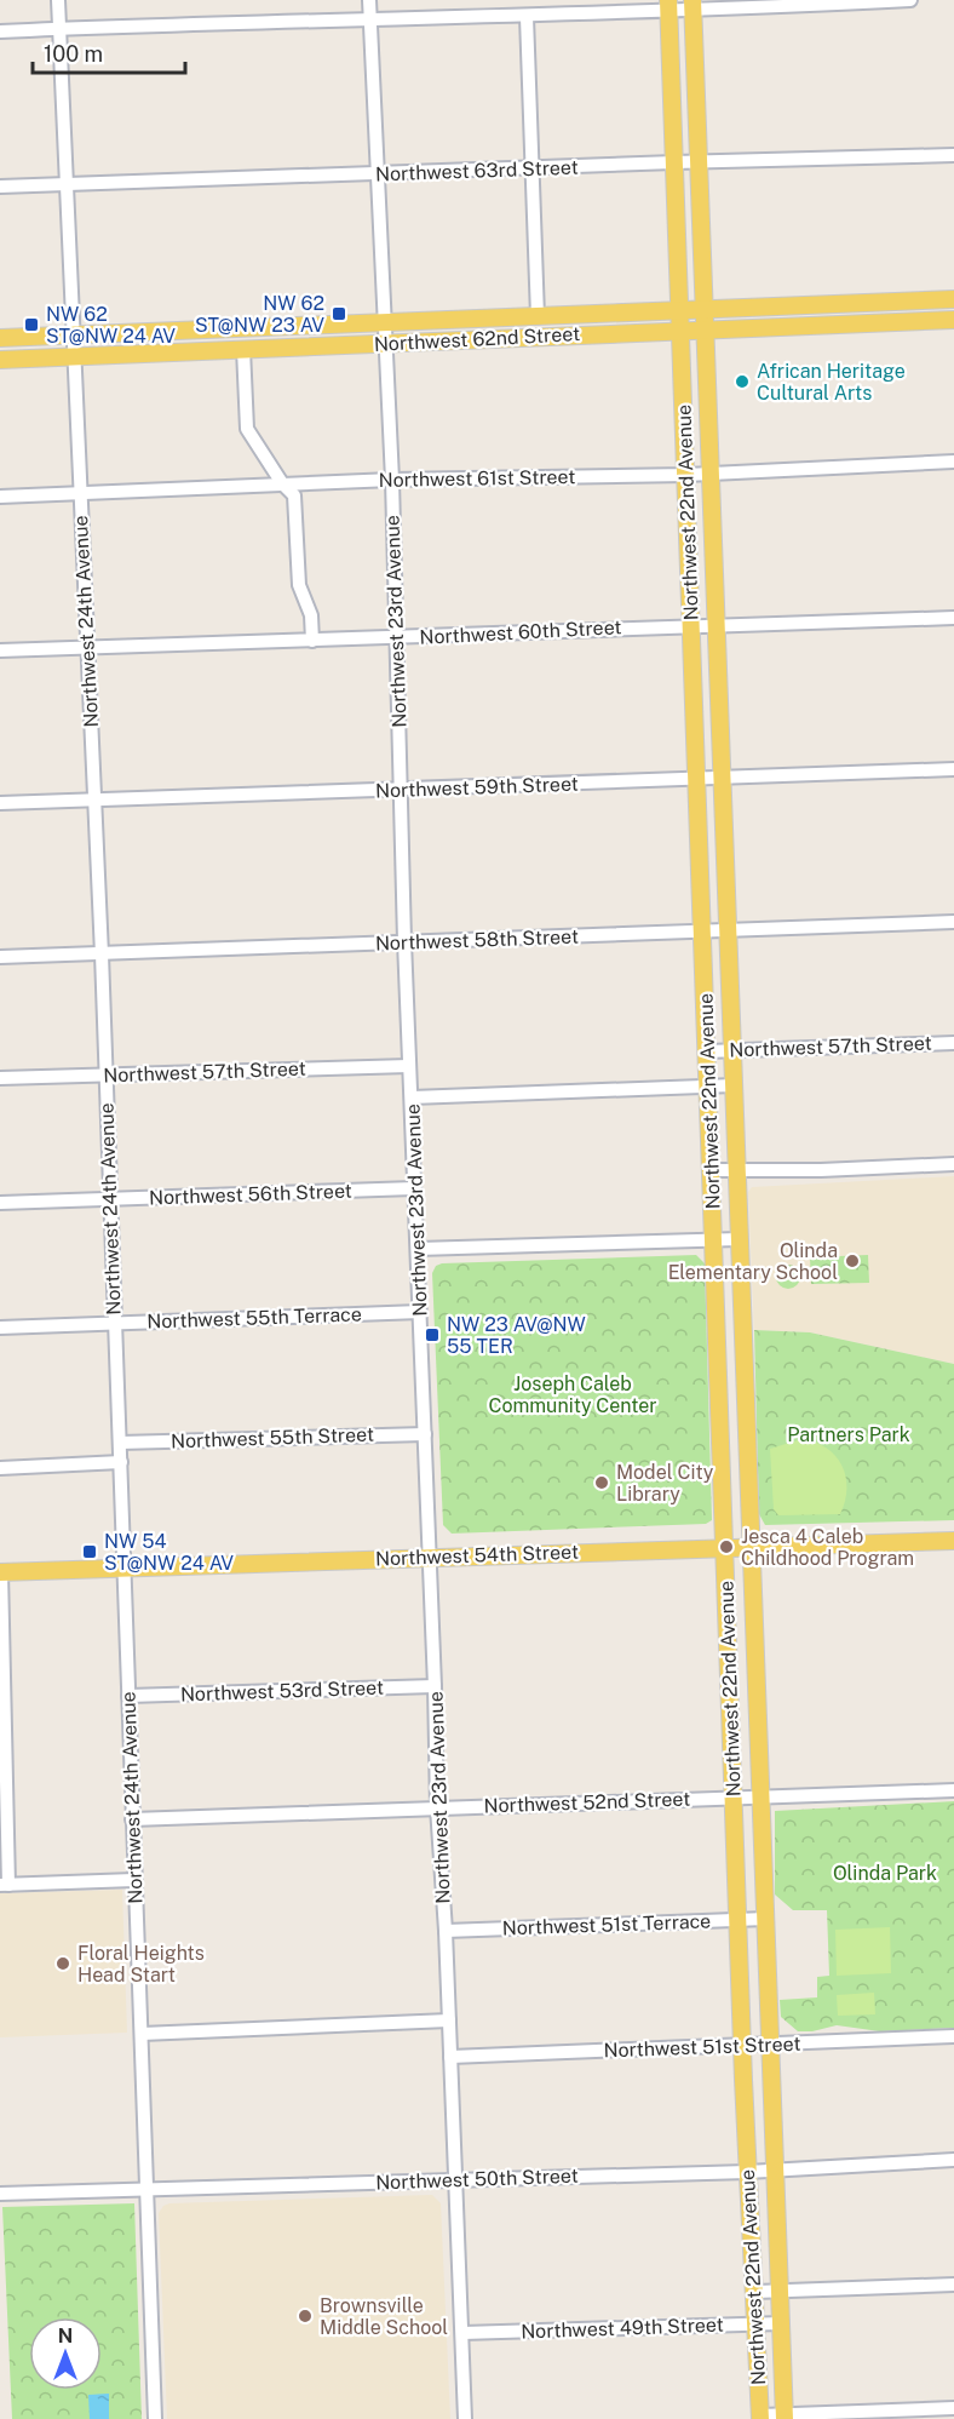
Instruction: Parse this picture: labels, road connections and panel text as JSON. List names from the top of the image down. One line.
{"streets":{"main road":["Northwest 62nd Street","Northwest 22nd Avenue","Northwest 54th Street"],"street":["Northwest 63rd Street","Northwest 61st Street","Northwest 24th Avenue","Northwest 23rd Avenue","Northwest 60th Street","Northwest 59th Street","Northwest 58th Street","Northwest 57th Street","Northwest 56th Street","Northwest 55th Terrace","Northwest 55th Street","Northwest 53rd Street","Northwest 52nd Street","Northwest 51st Terrace","Northwest 51st Street","Northwest 50th Street","Northwest 49th Street"]},"crossings":[["Northwest 63rd Street","Northwest 22nd Avenue"],["Northwest 63rd Street","Northwest 24th Avenue"],["Northwest 63rd Street","Northwest 23rd Avenue"],["Northwest 62nd Street","Northwest 22nd Avenue"],["Northwest 62nd Street","Northwest 24th Avenue"],["Northwest 62nd Street","Northwest 23rd Avenue"],["Northwest 61st Street","Northwest 22nd Avenue"],["Northwest 61st Street","Northwest 24th Avenue"],["Northwest 61st Street","Northwest 23rd Avenue"],["Northwest 22nd Avenue","Northwest 60th Street"],["Northwest 22nd Avenue","Northwest 59th Street"],["Northwest 22nd Avenue","Northwest 58th Street"],["Northwest 22nd Avenue","Northwest 57th Street"],["Northwest 22nd Avenue","Northwest 54th Street"],["Northwest 22nd Avenue","Northwest 52nd Street"],["Northwest 22nd Avenue","Northwest 51st Terrace"],["Northwest 22nd Avenue","Northwest 51st Street"],["Northwest 22nd Avenue","Northwest 50th Street"],["Northwest 22nd Avenue","Northwest 49th Street"],["Northwest 24th Avenue","Northwest 60th Street"],["Northwest 24th Avenue","Northwest 59th Street"],["Northwest 24th Avenue","Northwest 58th Street"],["Northwest 24th Avenue","Northwest 57th Street"],["Northwest 24th Avenue","Northwest 56th Street"],["Northwest 24th Avenue","Northwest 55th Terrace"],["Northwest 24th Avenue","Northwest 55th Street"],["Northwest 24th Avenue","Northwest 54th Street"],["Northwest 24th Avenue","Northwest 53rd Street"],["Northwest 24th Avenue","Northwest 52nd Street"],["Northwest 24th Avenue","Northwest 50th Street"],["Northwest 23rd Avenue","Northwest 60th Street"],["Northwest 23rd Avenue","Northwest 59th Street"],["Northwest 23rd Avenue","Northwest 58th Street"],["Northwest 23rd Avenue","Northwest 57th Street"],["Northwest 23rd Avenue","Northwest 56th Street"],["Northwest 23rd Avenue","Northwest 55th Terrace"],["Northwest 23rd Avenue","Northwest 55th Street"],["Northwest 23rd Avenue","Northwest 54th Street"],["Northwest 23rd Avenue","Northwest 53rd Street"],["Northwest 23rd Avenue","Northwest 52nd Street"],["Northwest 23rd Avenue","Northwest 51st Terrace"],["Northwest 23rd Avenue","Northwest 51st Street"],["Northwest 23rd Avenue","Northwest 50th Street"],["Northwest 23rd Avenue","Northwest 49th Street"]],"parks":["Joseph Caleb Community Center","Partners Park","Olinda Park"],"places":{"transit":["NW 62 ST@NW 23 AV","NW 62 ST@NW 24 AV","NW 23 AV@NW 55 TER","NW 54 ST@NW 24 AV"],"other":["African Heritage Cultural Arts","Olinda Elementary School","Model City Library","Jesca 4 Caleb Childhood Program","Floral Heights Head Start","Brownsville Middle School"]},"scale_bar":"100 m","north":"top"}
